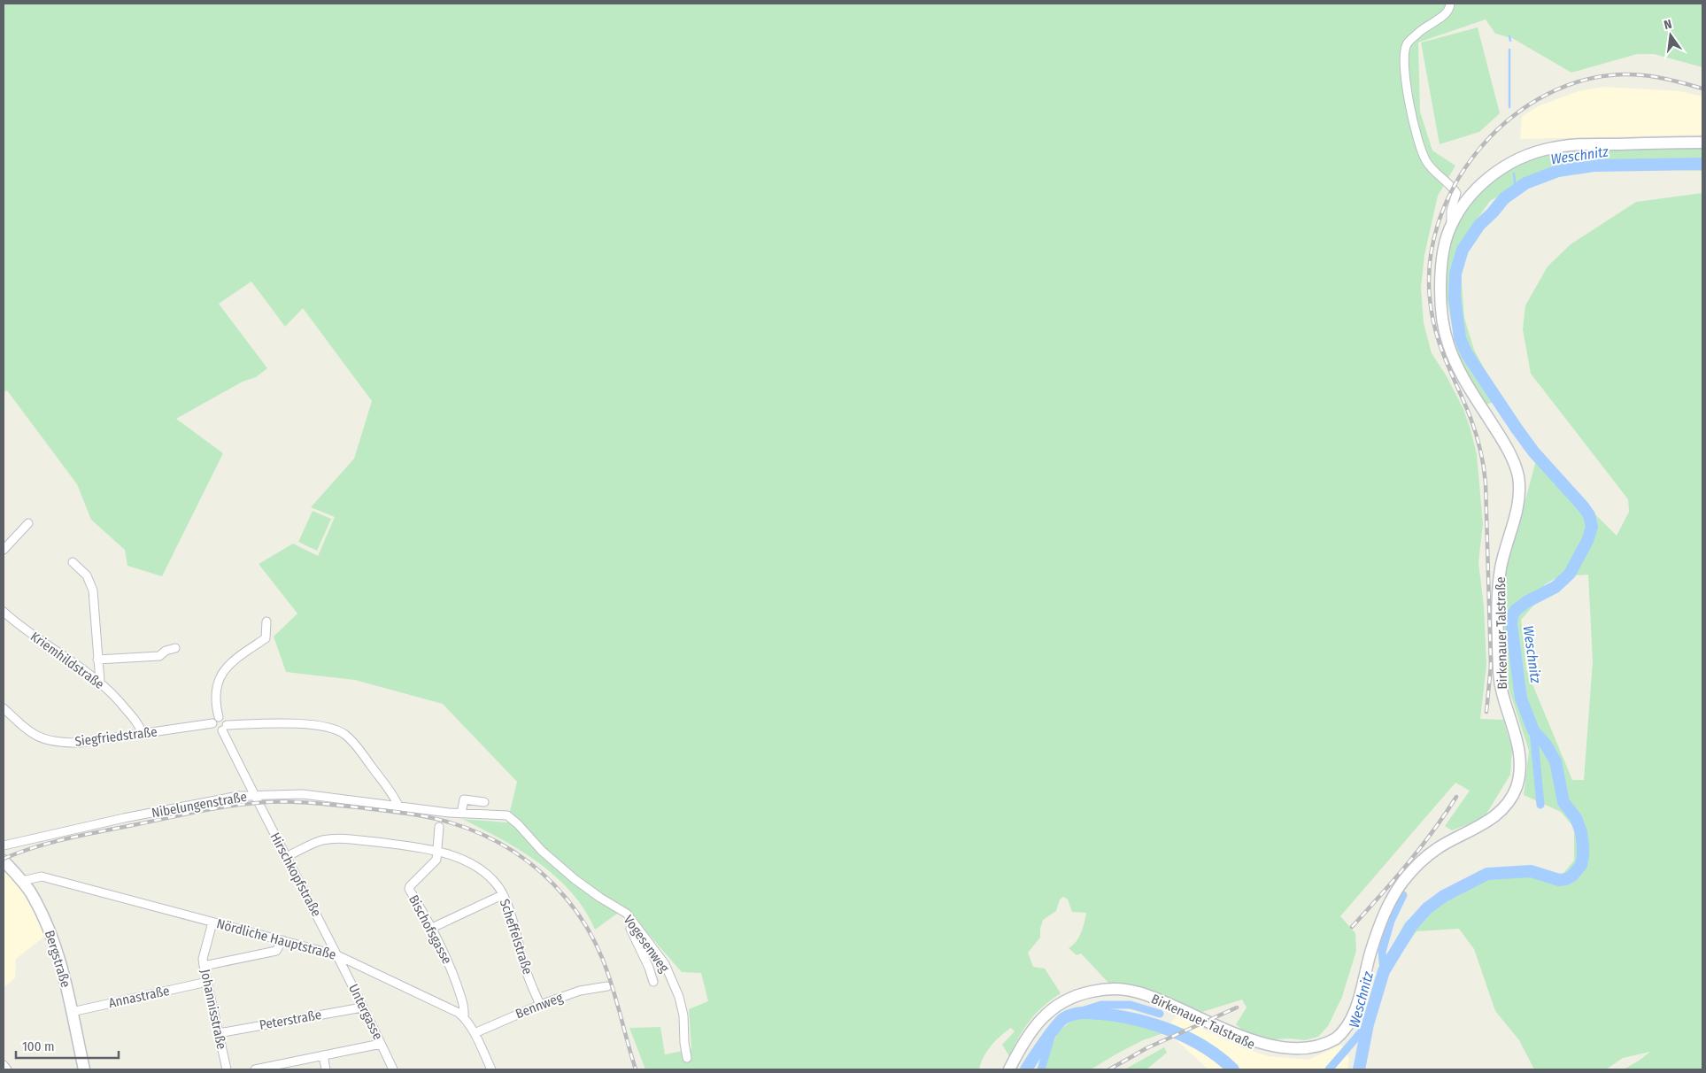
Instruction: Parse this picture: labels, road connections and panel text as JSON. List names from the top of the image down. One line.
{"streets":{"main road":["Birkenauer Talstraße","Bergstraße"],"street":["Kriemhildstraße","Siegfriedstraße","Nibelungenstraße","Hirschkopfstraße","Bischofsgasse","Scheffelstraße","Nördliche Hauptstraße","Vogesenweg","Annastraße","Bennweg","Johannisstraße","Untergasse","Peterstraße"]},"crossings":[["Kriemhildstraße","Siegfriedstraße"],["Siegfriedstraße","Hirschkopfstraße"],["Nibelungenstraße","Hirschkopfstraße"],["Nibelungenstraße","Vogesenweg"],["Hirschkopfstraße","Scheffelstraße"],["Hirschkopfstraße","Nördliche Hauptstraße"],["Hirschkopfstraße","Untergasse"],["Bischofsgasse","Scheffelstraße"],["Bischofsgasse","Nördliche Hauptstraße"],["Scheffelstraße","Bennweg"],["Nördliche Hauptstraße","Bergstraße"],["Nördliche Hauptstraße","Bennweg"],["Nördliche Hauptstraße","Johannisstraße"],["Nördliche Hauptstraße","Untergasse"],["Bergstraße","Annastraße"],["Annastraße","Johannisstraße"],["Johannisstraße","Peterstraße"],["Untergasse","Peterstraße"]],"water":["Weschnitz"],"scale_bar":"100 m","north":"top"}
